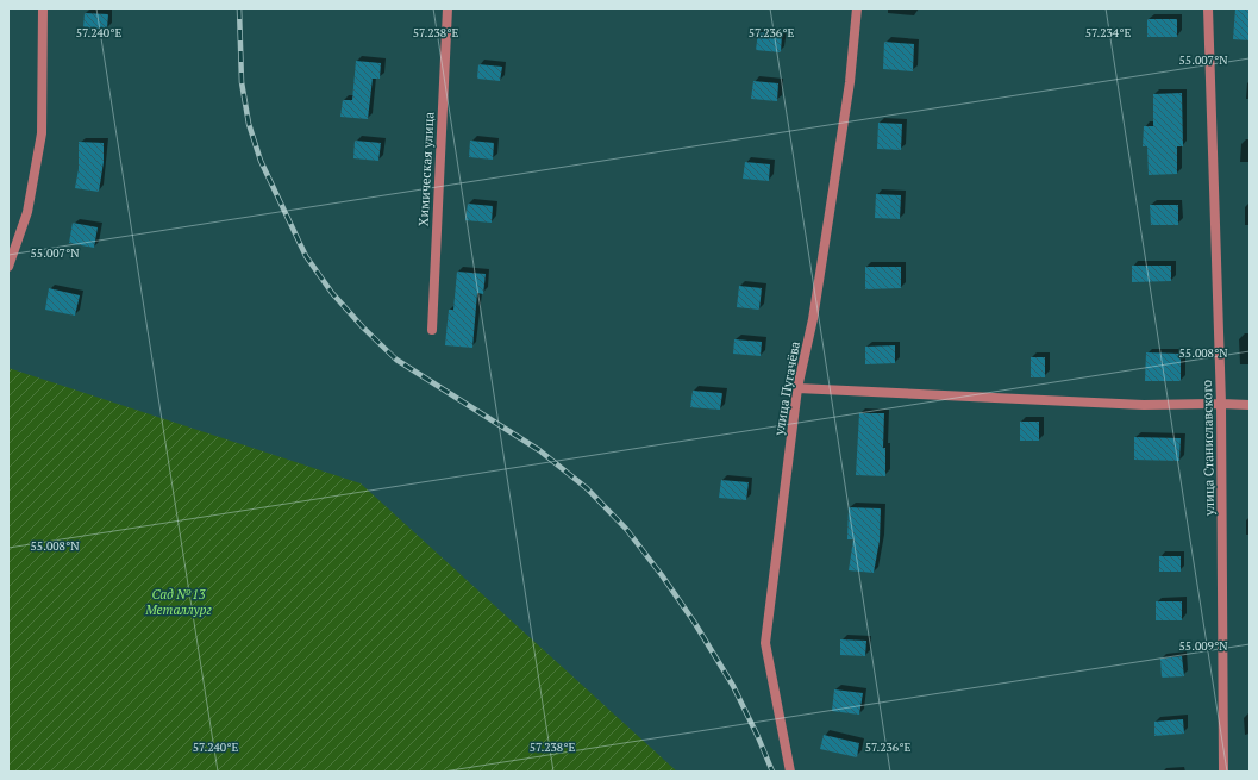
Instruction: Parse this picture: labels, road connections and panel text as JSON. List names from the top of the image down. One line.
{"streets":{"street":["Химическая улица","улица Пугачёва","улица Станиславского"]},"parks":["Сад №13 Металлург"],"coordinates":["57.240°E","57.238°E","57.236°E","57.234°E","55.007°N","55.008°N","55.009°N"]}
